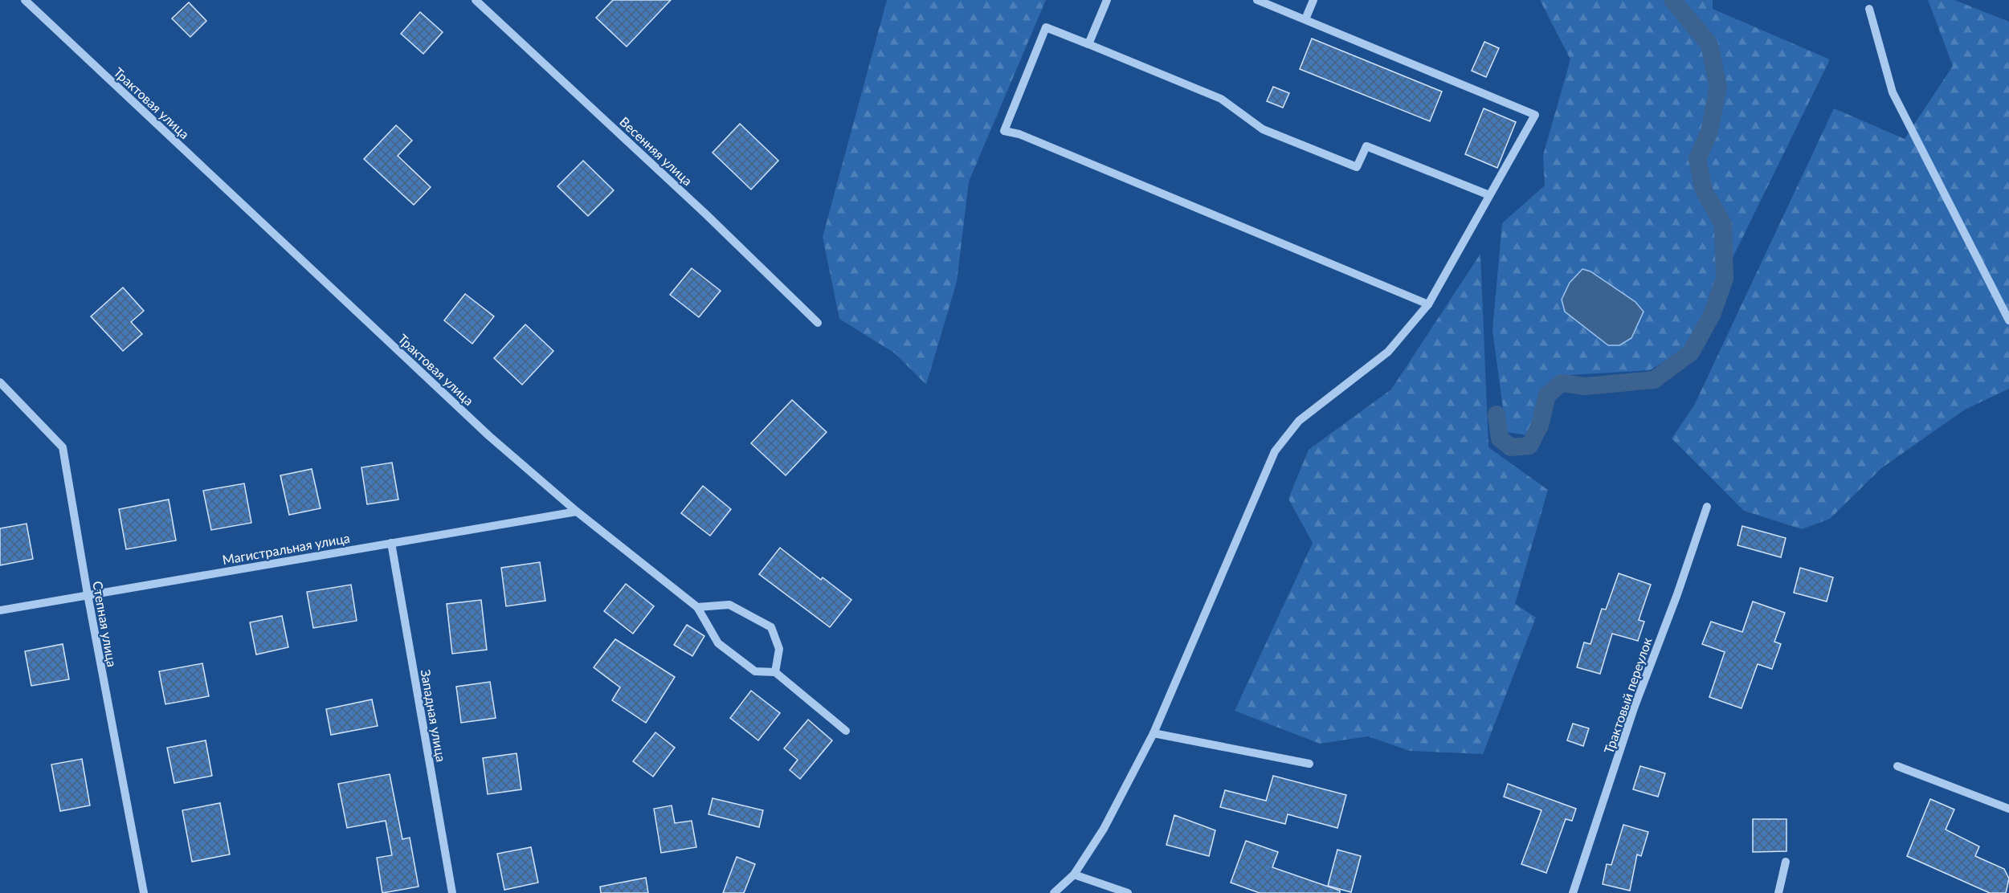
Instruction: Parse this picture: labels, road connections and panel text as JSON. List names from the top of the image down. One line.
{"streets":{"street":["Трактовая улица","Весенняя улица","Магистральная улица","Степная улица","Трактовый переулок","Западная улица"]},"crossings":[["Трактовая улица","Магистральная улица"],["Магистральная улица","Степная улица"],["Магистральная улица","Западная улица"]]}
